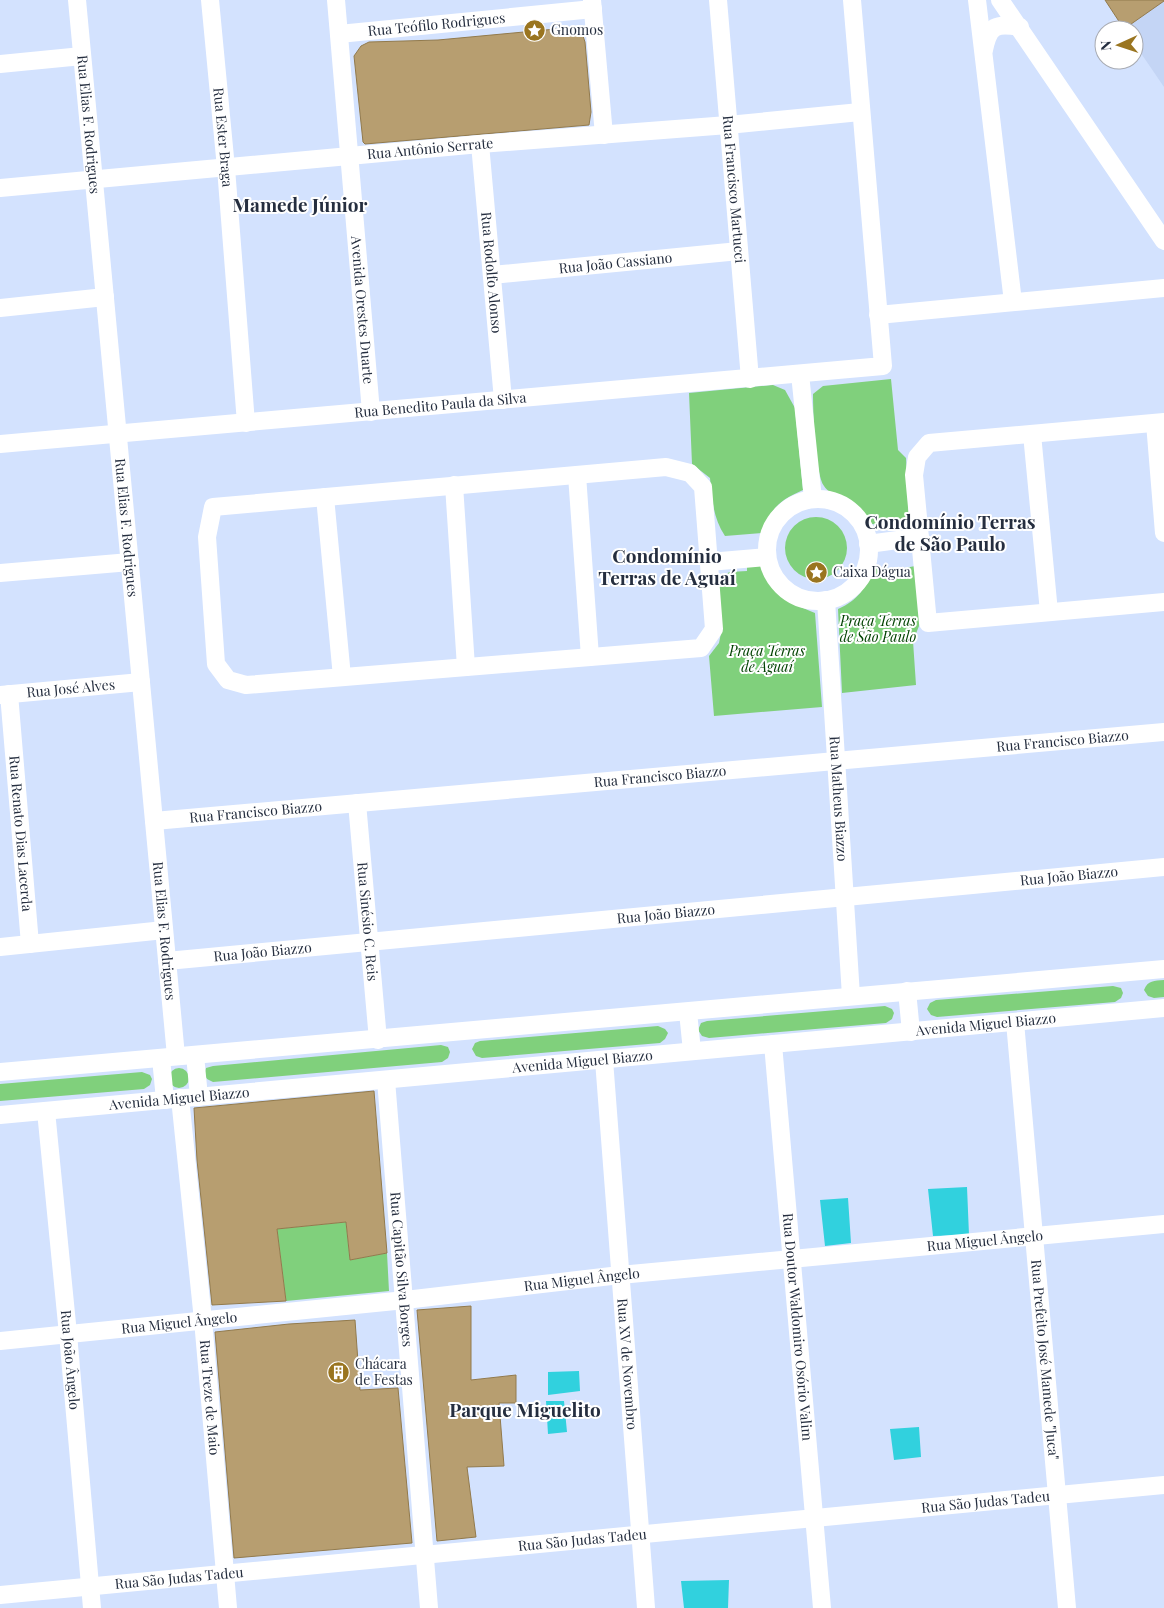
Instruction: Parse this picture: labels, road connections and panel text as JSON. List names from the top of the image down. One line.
{"streets":{"street":["Rua Teófilo Rodrigues","Rua Elias F. Rodrigues","Rua Ester Braga","Rua Antônio Serrate","Rua Francisco Martucci","Rua João Cassiano","Rua Rodolfo Alonso","Avenida Orestes Duarte","Rua Benedito Paula da Silva","Rua José Alves","Rua Francisco Biazzo","Rua Matheus Biazzo","Rua Renato Dias Lacerda","Rua João Biazzo","Rua Sinésio C. Reis","Avenida Miguel Biazzo","Rua Miguel Ângelo","Rua Capitão Silva Borges","Rua Doutor Waldomiro Osório Valim","Rua João Ângelo","Rua Prefeito José Mamede \"Juca\"","Rua XV de Novembro","Rua Treze de Maio","Rua São Judas Tadeu"]},"crossings":[["Rua Teófilo Rodrigues","Avenida Orestes Duarte"],["Rua Elias F. Rodrigues","Rua Antônio Serrate"],["Rua Elias F. Rodrigues","Rua Benedito Paula da Silva"],["Rua Elias F. Rodrigues","Rua José Alves"],["Rua Elias F. Rodrigues","Rua Francisco Biazzo"],["Rua Elias F. Rodrigues","Rua João Biazzo"],["Rua Elias F. Rodrigues","Avenida Miguel Biazzo"],["Rua Elias F. Rodrigues","Rua Treze de Maio"],["Rua Ester Braga","Rua Antônio Serrate"],["Rua Ester Braga","Rua Benedito Paula da Silva"],["Rua Antônio Serrate","Rua Francisco Martucci"],["Rua Antônio Serrate","Rua Rodolfo Alonso"],["Rua Antônio Serrate","Avenida Orestes Duarte"],["Rua Francisco Martucci","Rua João Cassiano"],["Rua Francisco Martucci","Rua Benedito Paula da Silva"],["Rua João Cassiano","Rua Rodolfo Alonso"],["Rua Rodolfo Alonso","Rua Benedito Paula da Silva"],["Avenida Orestes Duarte","Rua Benedito Paula da Silva"],["Rua José Alves","Rua Renato Dias Lacerda"],["Rua Francisco Biazzo","Rua Matheus Biazzo"],["Rua Francisco Biazzo","Rua Sinésio C. Reis"],["Rua Matheus Biazzo","Rua João Biazzo"],["Rua João Biazzo","Rua Sinésio C. Reis"],["Avenida Miguel Biazzo","Rua Capitão Silva Borges"],["Avenida Miguel Biazzo","Rua Doutor Waldomiro Osório Valim"],["Avenida Miguel Biazzo","Rua João Ângelo"],["Avenida Miguel Biazzo","Rua Prefeito José Mamede \"Juca\""],["Avenida Miguel Biazzo","Rua XV de Novembro"],["Avenida Miguel Biazzo","Rua Treze de Maio"],["Rua Miguel Ângelo","Rua Capitão Silva Borges"],["Rua Miguel Ângelo","Rua Doutor Waldomiro Osório Valim"],["Rua Miguel Ângelo","Rua João Ângelo"],["Rua Miguel Ângelo","Rua Prefeito José Mamede \"Juca\""],["Rua Miguel Ângelo","Rua XV de Novembro"],["Rua Miguel Ângelo","Rua Treze de Maio"],["Rua Capitão Silva Borges","Rua São Judas Tadeu"],["Rua Doutor Waldomiro Osório Valim","Rua São Judas Tadeu"],["Rua João Ângelo","Rua São Judas Tadeu"],["Rua Prefeito José Mamede \"Juca\"","Rua São Judas Tadeu"],["Rua XV de Novembro","Rua São Judas Tadeu"],["Rua Treze de Maio","Rua São Judas Tadeu"]],"districts":["Mamede Júnior","Condomínio Terras de São Paulo","Condomínio Terras de Aguaí","Parque Miguelito"],"parks":["Praça Terras de São Paulo","Praça Terras de Aguaí"],"places":{"place":["Gnomos","Caixa Dágua"],"building":["Chácara de Festas"]},"north":"left"}
